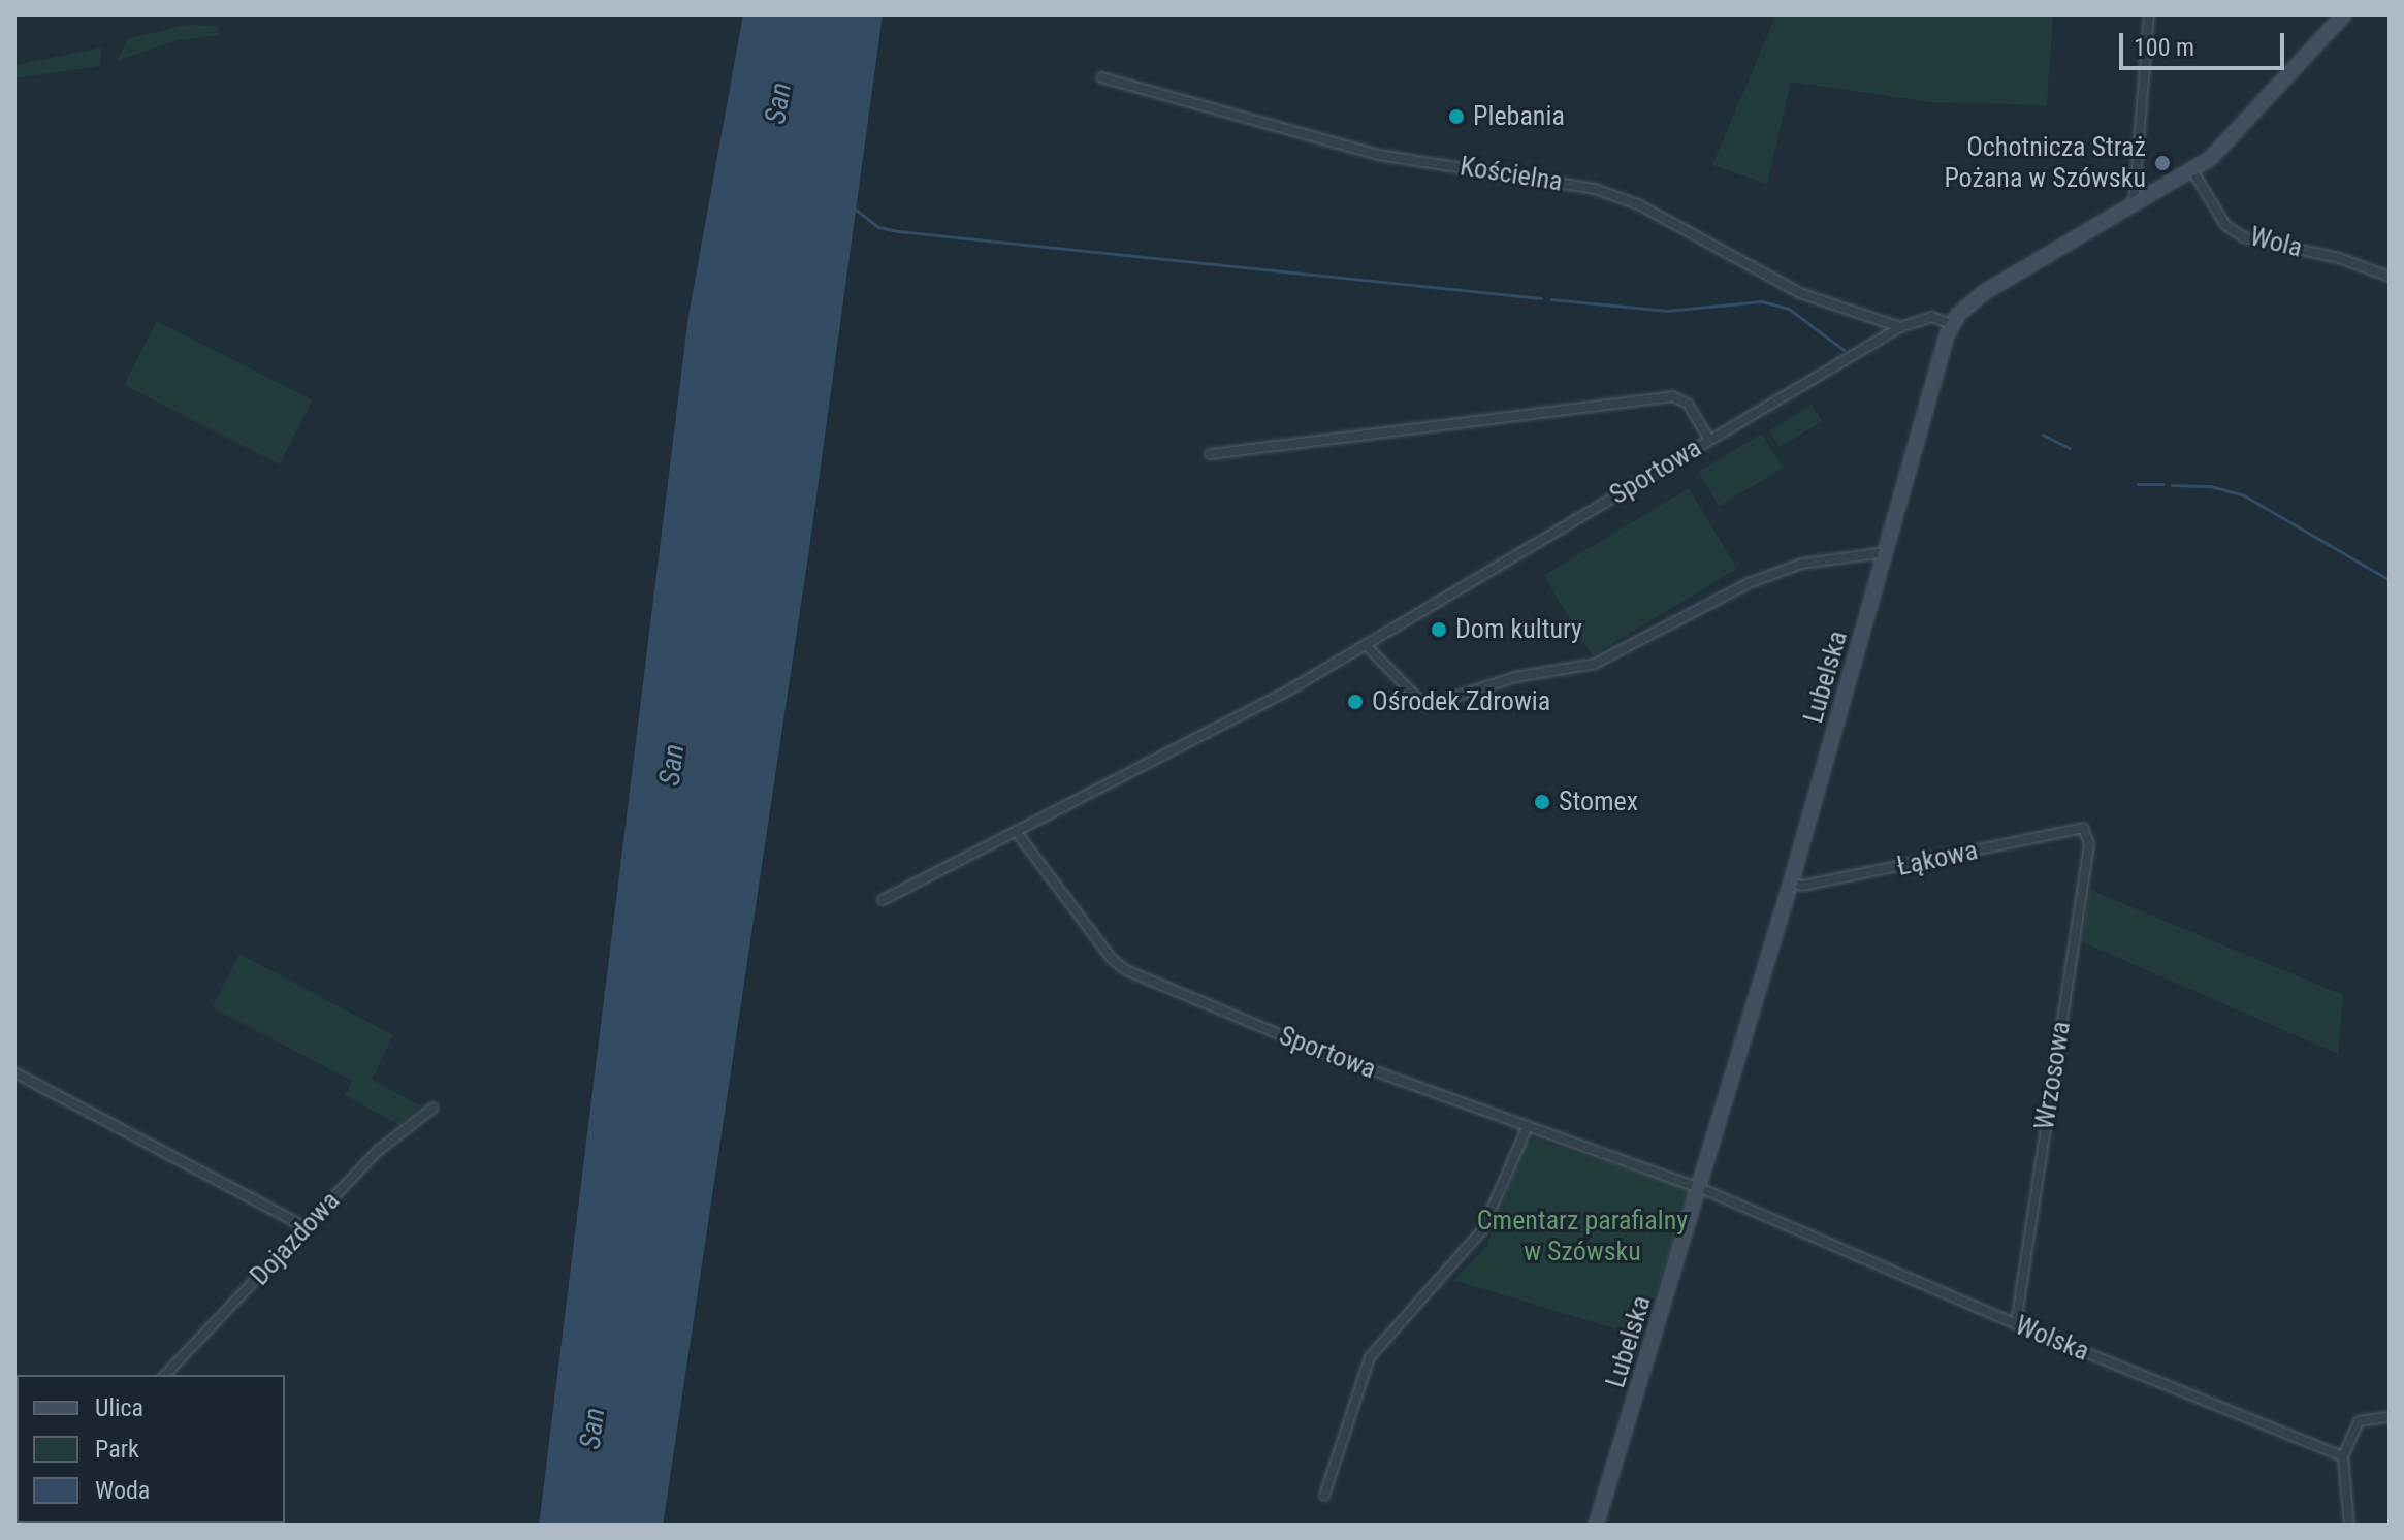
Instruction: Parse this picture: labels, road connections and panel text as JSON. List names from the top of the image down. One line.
{"streets":{"main road":["Lubelska"],"street":["Kościelna","Wola","Sportowa","Łąkowa","Wrzosowa","Dojazdowa","Wolska"]},"crossings":[["Kościelna","Sportowa"],["Wola","Lubelska"],["Sportowa","Lubelska"],["Sportowa","Wolska"],["Lubelska","Łąkowa"],["Lubelska","Wolska"],["Łąkowa","Wrzosowa"],["Wrzosowa","Wolska"]],"water":["San"],"parks":["Cmentarz parafialny w Szówsku"],"places":["Plebania","Ochotnicza Straż Pożana w Szówsku","Dom kultury","Ośrodek Zdrowia","Stomex"],"legend":["Ulica","Park","Woda"],"scale_bar":"100 m"}
